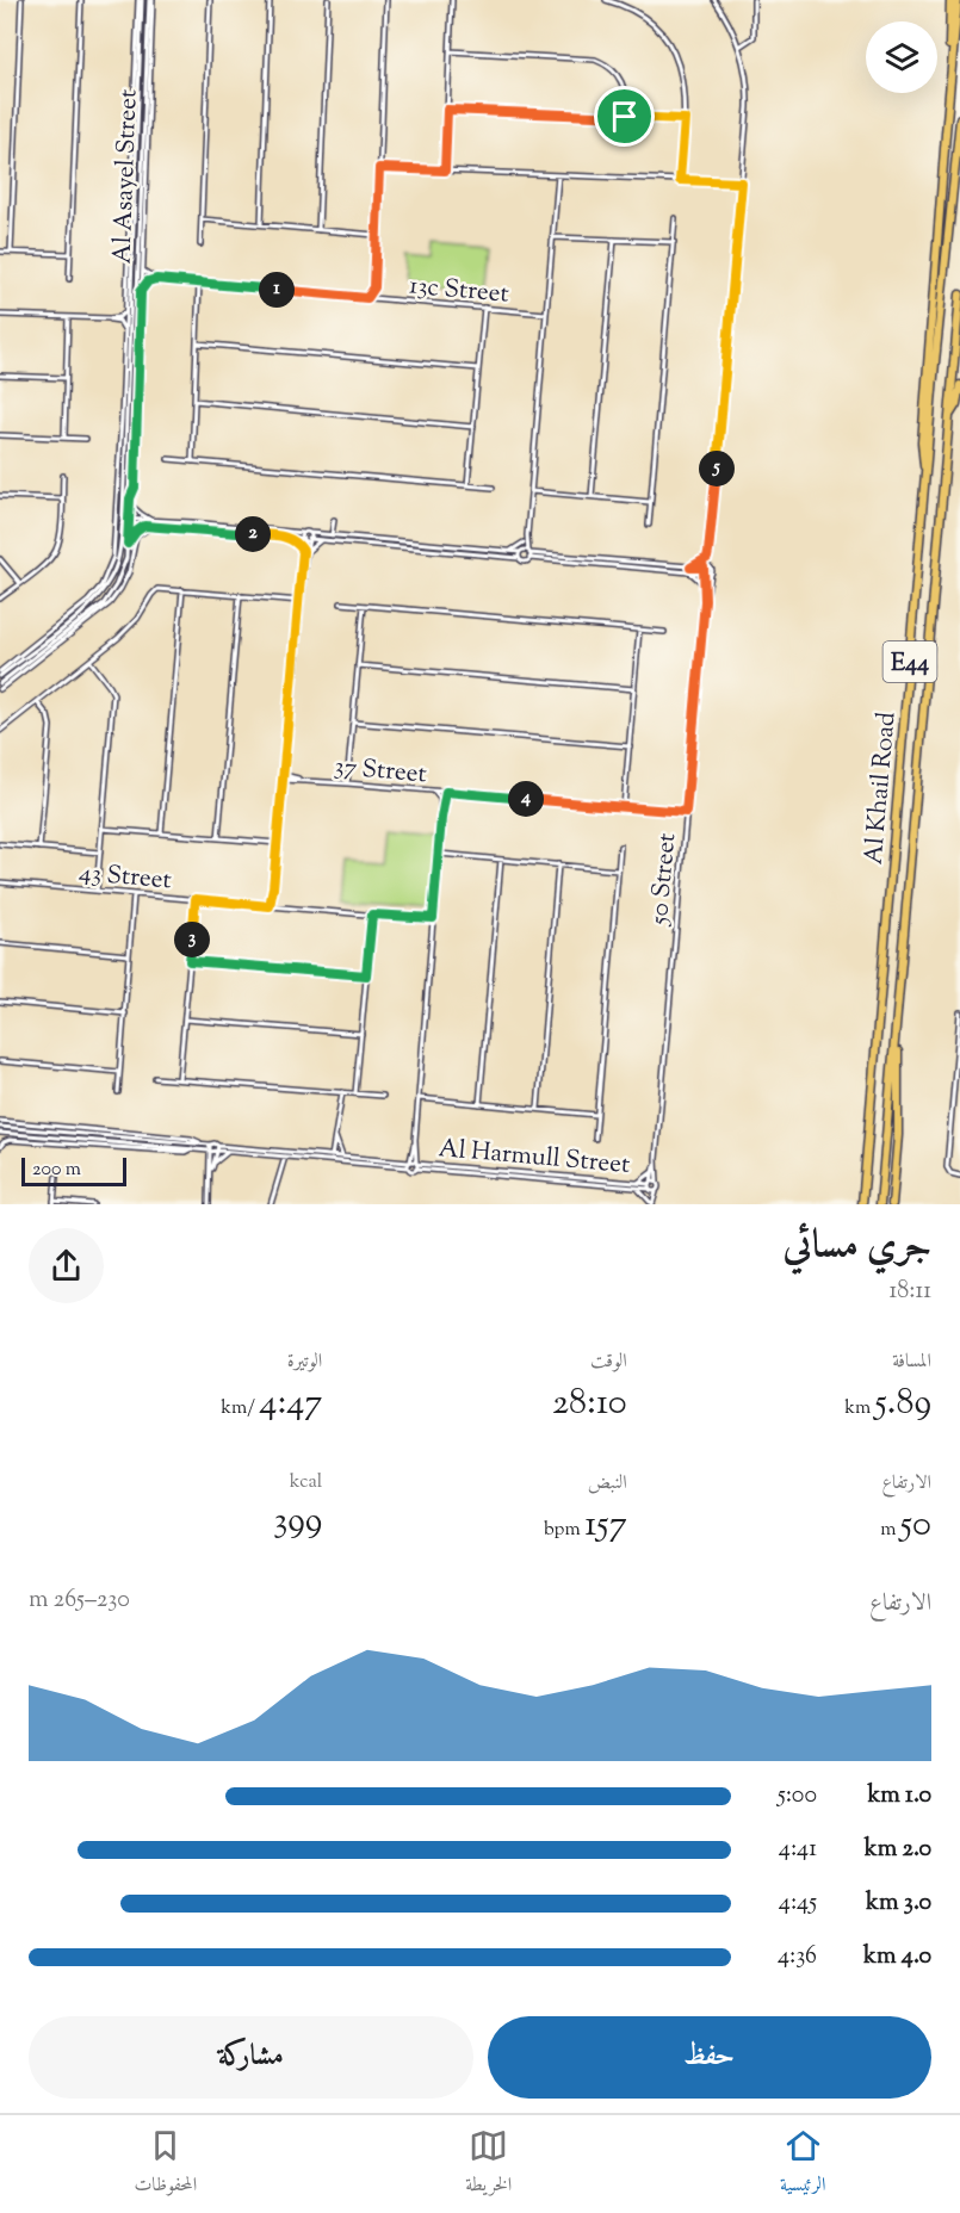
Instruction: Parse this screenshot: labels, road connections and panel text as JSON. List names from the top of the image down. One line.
{"streets":{"highway":["E44","Al Khail Road"],"street":["Al Asayel Street","13c Street","37 Street","43 Street","50 Street","Al Harmull Street"]},"crossings":[["37 Street","50 Street"],["50 Street","Al Harmull Street"]],"scale_bar":"200 m","page":{"pins":["1","5","2","4","3"],"scale":"200 m","heading":["جري مسائي","18:11"],"stats":[["المسافة","5.89 km"],["الوقت","28:10"],["الوتيرة","4:47 /km"],["الارتفاع","50 m"],["النبض","157 bpm"],["kcal","399"]],"chart":["الارتفاع","230–265 m"],"list":[{"name":"1.0 km","note":"5:00"},{"name":"2.0 km","note":"4:41"},{"name":"3.0 km","note":"4:45"},{"name":"4.0 km","note":"4:36"}],"buttons":["حفظ","مشاركة"],"tabs":["الرئيسية","الخريطة","المحفوظات"]}}
